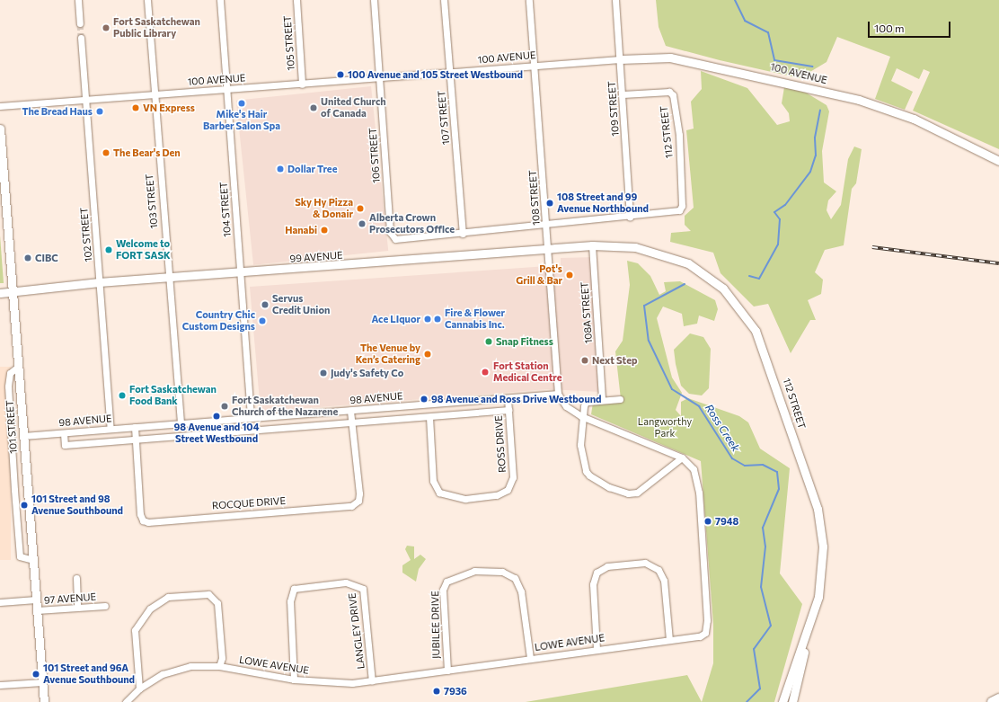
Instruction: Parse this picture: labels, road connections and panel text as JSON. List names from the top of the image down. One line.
{"streets":{"main road":["100 AVENUE","112 STREET","99 AVENUE","101 STREET"],"street":["105 STREET","109 STREET","107 STREET","106 STREET","108 STREET","103 STREET","104 STREET","102 STREET","108A STREET","98 AVENUE","ROSS DRIVE","ROCQUE DRIVE","97 AVENUE","JUBILEE DRIVE","LANGLEY DRIVE","LOWE AVENUE"]},"crossings":[["105 STREET","100 AVENUE"],["100 AVENUE","109 STREET"],["100 AVENUE","107 STREET"],["100 AVENUE","106 STREET"],["100 AVENUE","108 STREET"],["100 AVENUE","103 STREET"],["100 AVENUE","104 STREET"],["100 AVENUE","102 STREET"],["109 STREET","112 STREET"],["107 STREET","106 STREET"],["112 STREET","99 AVENUE"],["108 STREET","99 AVENUE"],["108 STREET","98 AVENUE"],["108 STREET","LOWE AVENUE"],["103 STREET","99 AVENUE"],["103 STREET","98 AVENUE"],["104 STREET","99 AVENUE"],["104 STREET","98 AVENUE"],["102 STREET","99 AVENUE"],["102 STREET","98 AVENUE"],["99 AVENUE","108A STREET"],["99 AVENUE","101 STREET"],["98 AVENUE","101 STREET"],["98 AVENUE","ROSS DRIVE"],["98 AVENUE","ROCQUE DRIVE"],["98 AVENUE","LOWE AVENUE"],["101 STREET","97 AVENUE"],["JUBILEE DRIVE","LOWE AVENUE"],["LANGLEY DRIVE","LOWE AVENUE"]],"water":["Ross Creek"],"parks":["Langworthy Park"],"places":["Fort Saskatchewan Public Library","100 Avenue and 105 Street Westbound","Mike's Hair Barber Salon Spa","VN Express","United Church of Canada","The Bread Haus","The Bear's Den","Dollar Tree","108 Street and 99 Avenue Northbound","Sky Hy Pizza & Donair","Alberta Crown Prosecutors Office","Hanabi","Welcome to FORT SASK","CIBC","Pot's Grill & Bar","Servus Credit Union","Ace LIquor","Fire & Flower Cannabis Inc.","Country Chic Custom Designs","Snap Fitness","The Venue by Ken’s Catering","Next Step","Fort Station Medical Centre","Judy's Safety Co","Fort Saskatchewan Food Bank","98 Avenue and Ross Drive Westbound","Fort Saskatchewan Church of the Nazarene","98 Avenue and 104 Street Westbound","101 Street and 98 Avenue Southbound","7948","101 Street and 96A Avenue Southbound","7936"],"scale_bar":"100 m"}
